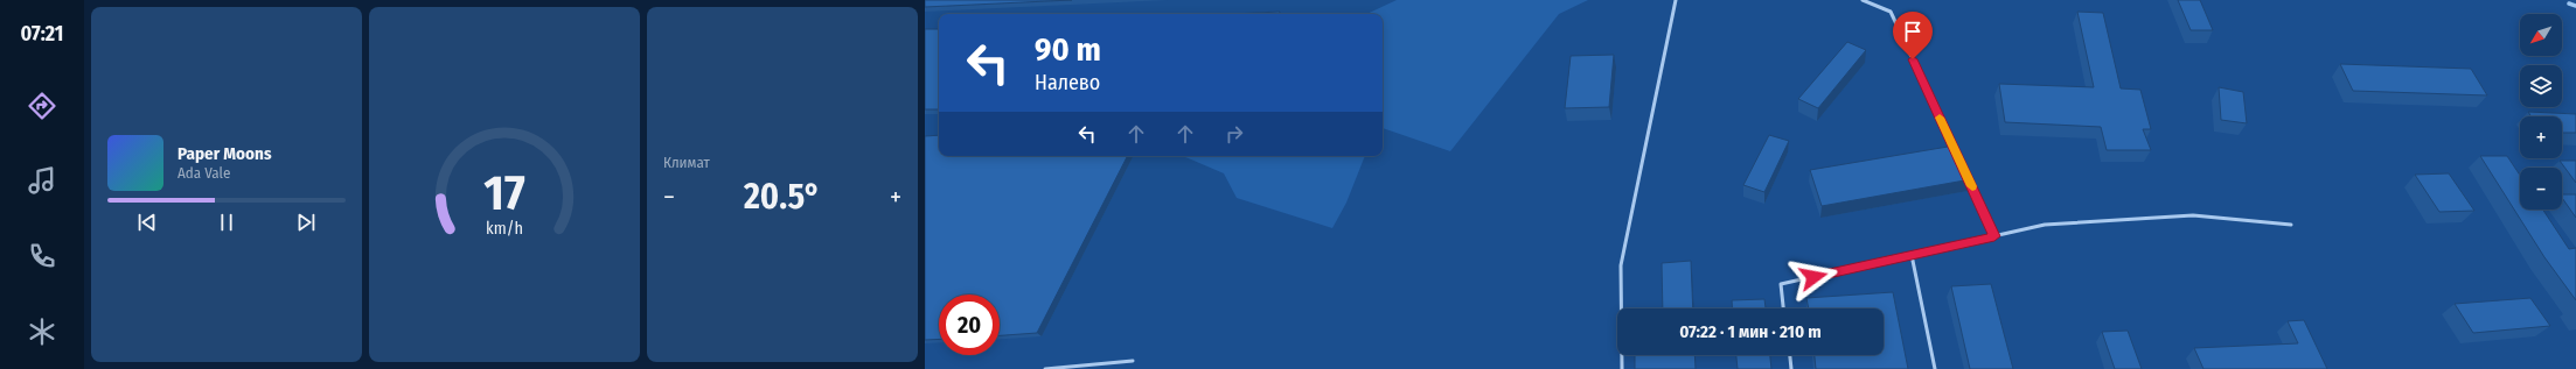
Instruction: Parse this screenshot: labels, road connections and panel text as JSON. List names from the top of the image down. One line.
{"north":"bottom left","page":{"tabs":"07:21","tile":"Климат","map_buttons":["+","−"],"turn":["90 m","Налево"],"song":["Paper Moons","Ada Vale"],"heat":["−","20.5°","+"],"limit":"20","trip":"07:22 · 1 мин · 210 m","gauge":["17","km/h"]}}
